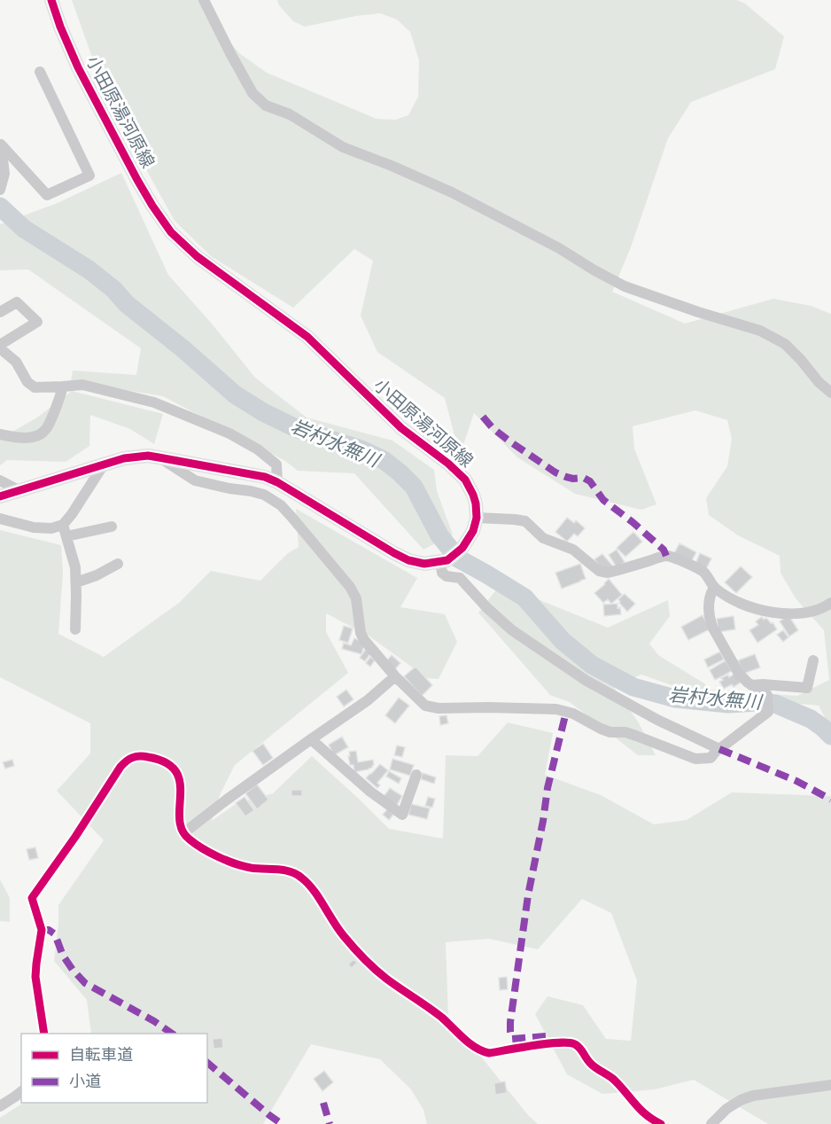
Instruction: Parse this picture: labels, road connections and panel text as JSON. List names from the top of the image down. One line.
{"streets":{"main road":["小田原湯河原線"]},"water":["岩村水無川"],"legend":["自転車道","小道"]}
